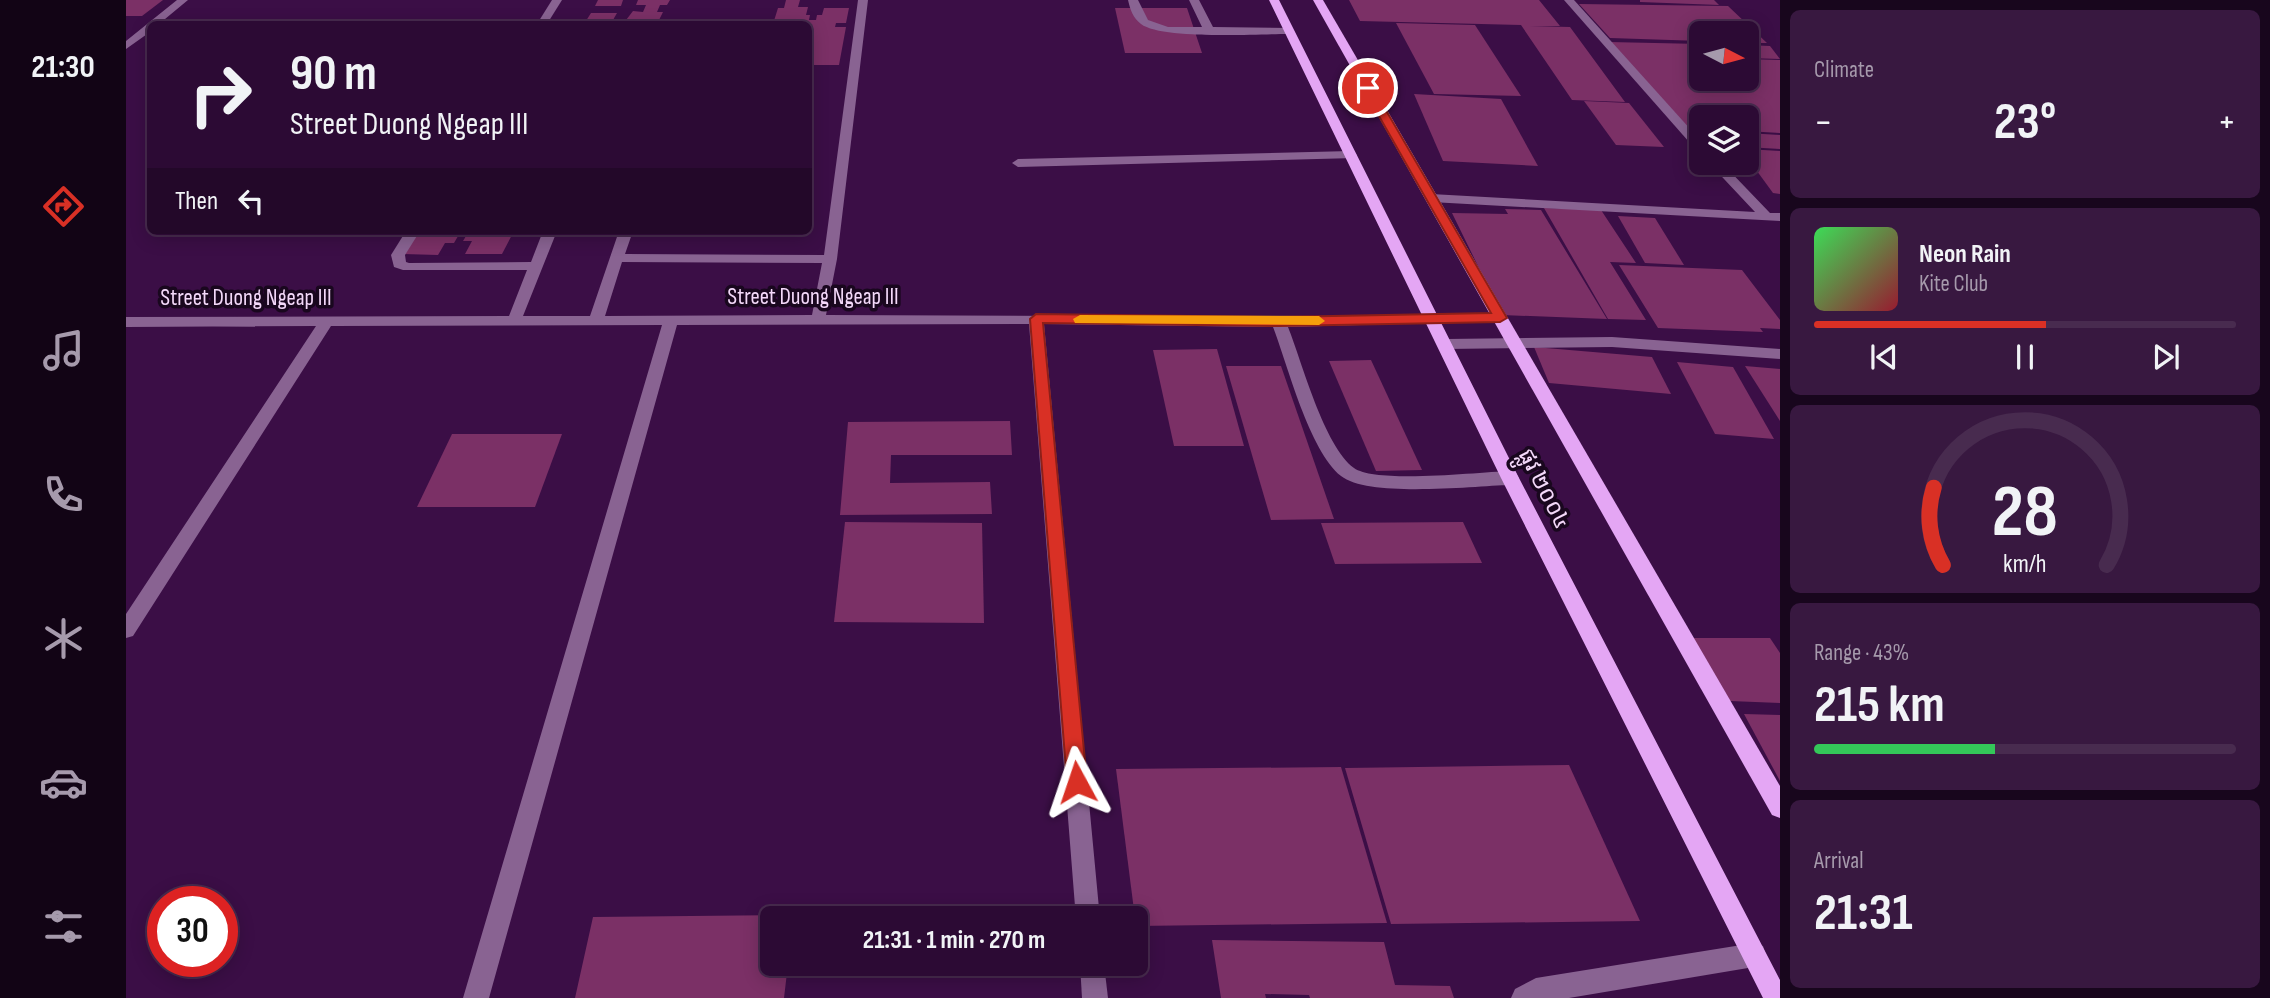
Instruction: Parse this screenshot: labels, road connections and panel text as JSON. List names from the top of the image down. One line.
{"streets":{"main road":["ផ្លូវ ២០០៤"],"street":["Street Duong Ngeap III"]},"crossings":[["Street Duong Ngeap III","ផ្លូវ ២០០៤"]],"north":"right","page":{"tabs":"21:30","tile":["Climate",["Range · 43%","215 km"],["Arrival","21:31"]],"turn":["90 m","Street Duong Ngeap III"],"heat":["−","23°","+"],"then":"Then","song":["Neon Rain","Kite Club"],"limit":"30","trip":"21:31 · 1 min · 270 m","gauge":["28","km/h"]}}
